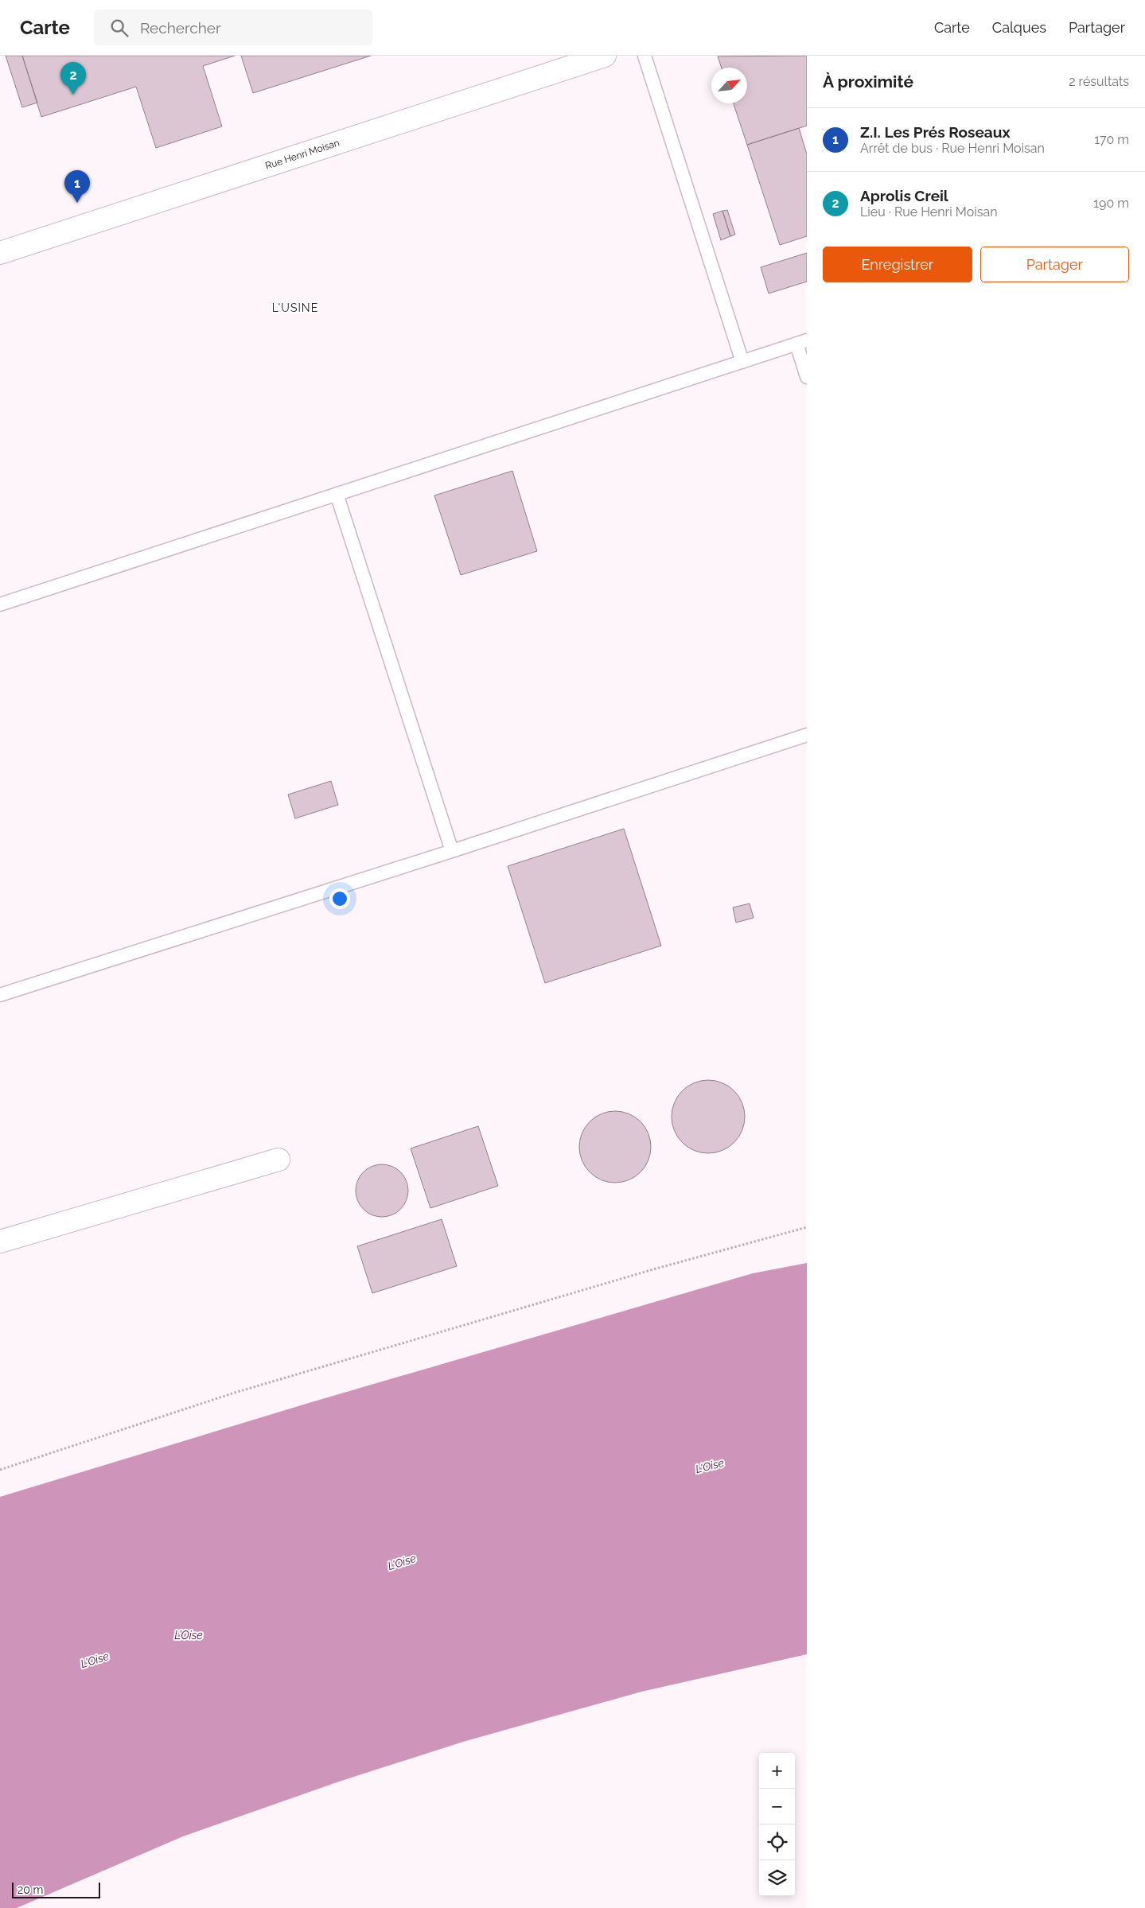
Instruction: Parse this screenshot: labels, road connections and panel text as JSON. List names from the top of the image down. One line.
{"streets":{"street":["Rue Henri Moisan"]},"districts":["L'USINE"],"water":["L'Oise","L’Oise"],"scale_bar":"20 m","north":"top right","page":{"header":"Carte","search":"Rechercher","nav":["Carte","Calques","Partager"],"heading":["À proximité","2 résultats"],"pins":["2","1"],"list":[{"mark":"1","name":"Z.I. Les Prés Roseaux","note":"Arrêt de bus · Rue Henri Moisan","value":"170 m"},{"mark":"2","name":"Aprolis Creil","note":"Lieu · Rue Henri Moisan","value":"190 m"}],"buttons":["Enregistrer","Partager"],"map_buttons":["+","−"],"scale":"20 m"}}
